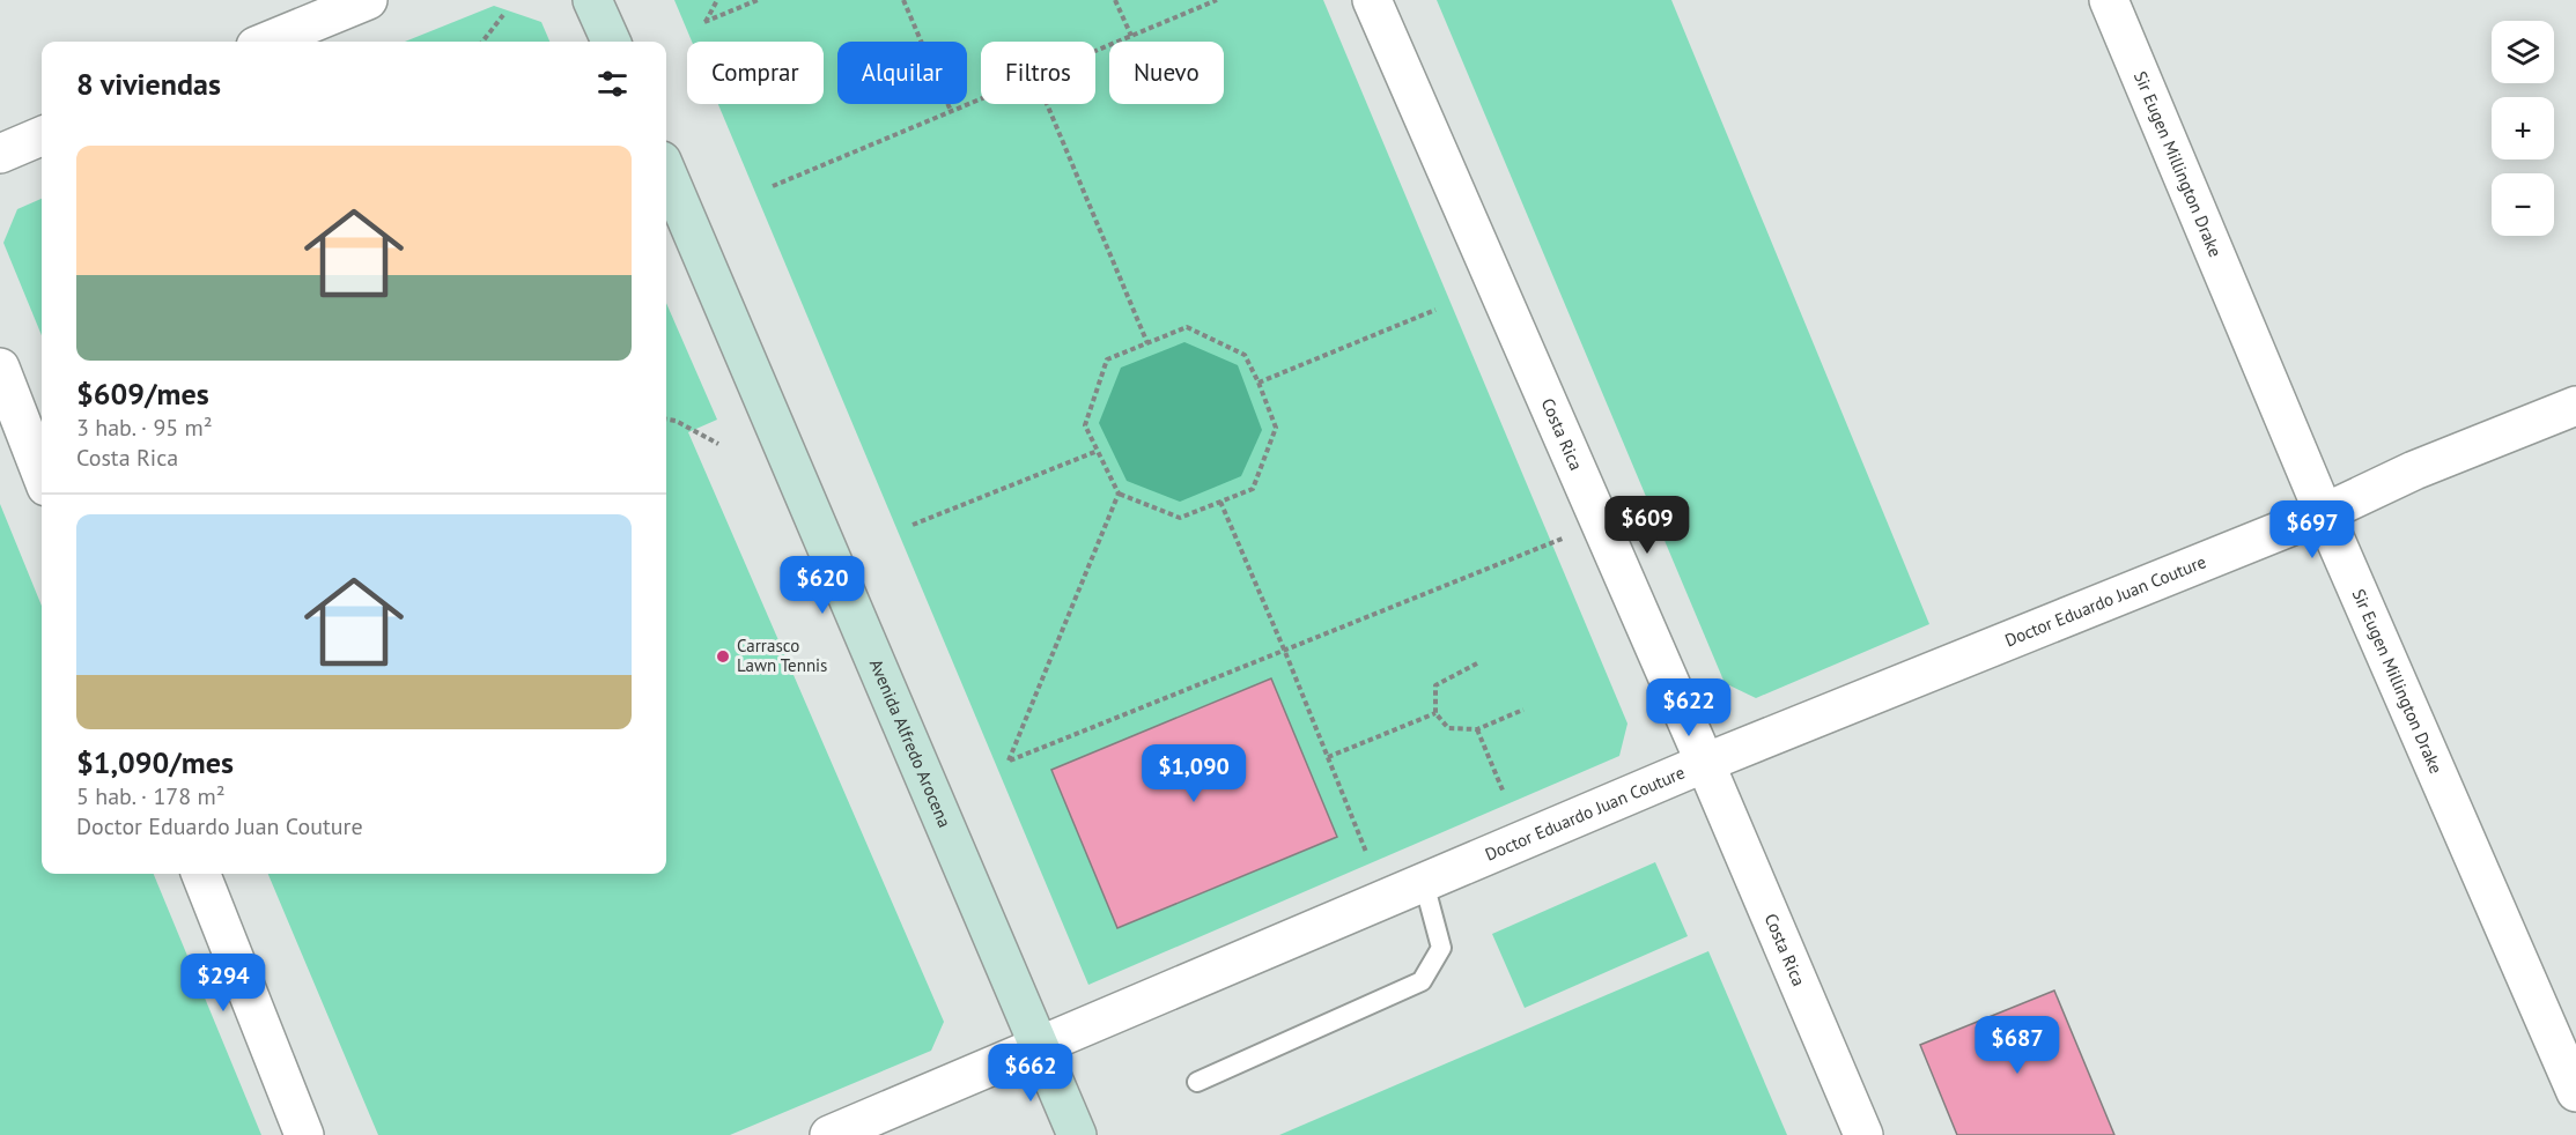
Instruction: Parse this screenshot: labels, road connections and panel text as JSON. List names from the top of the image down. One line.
{"streets":{"street":["Sir Eugen Millington Drake","Costa Rica","Doctor Eduardo Juan Couture","Avenida Alfredo Arocena"]},"crossings":[["Sir Eugen Millington Drake","Doctor Eduardo Juan Couture"],["Costa Rica","Doctor Eduardo Juan Couture"],["Doctor Eduardo Juan Couture","Avenida Alfredo Arocena"]],"places":["Carrasco Lawn Tennis"],"page":{"map_buttons":["+","−"],"chip":["Comprar","Alquilar","Filtros","Nuevo"],"heading":"8 viviendas","list":[{"name":"$609/mes","note":"3 hab. · 95 m² · Costa Rica"},{"name":"$1,090/mes","note":"5 hab. · 178 m² · Doctor Eduardo Juan Couture"}],"price":["$609","$697","$620","$622","$1,090","$294","$687","$662"]}}
